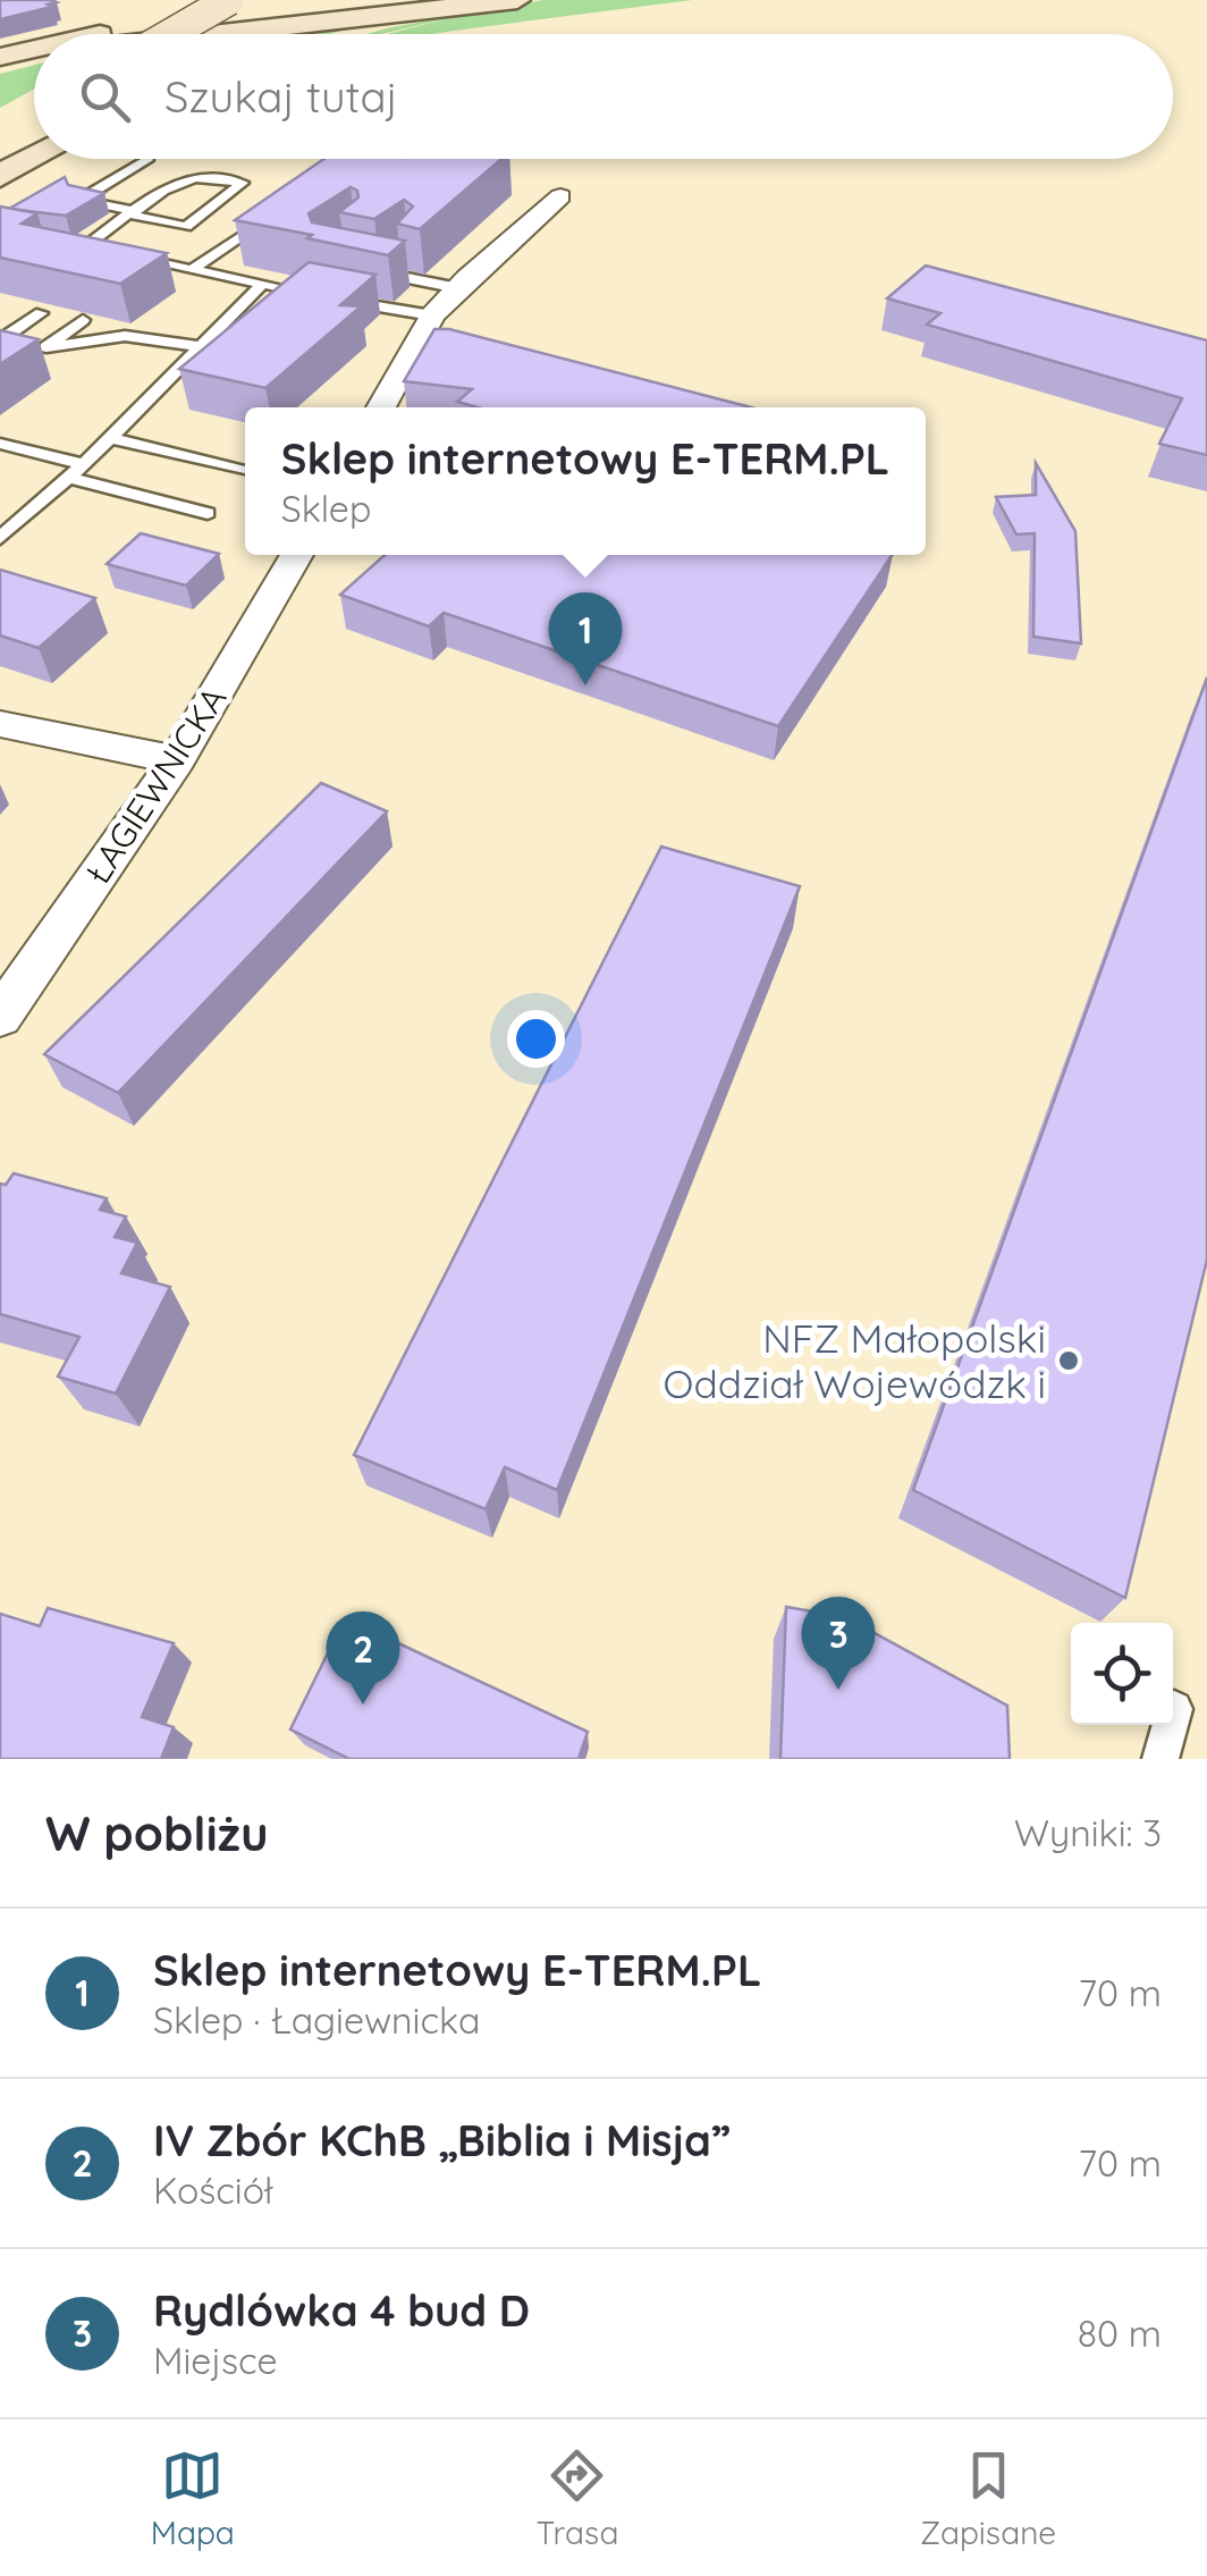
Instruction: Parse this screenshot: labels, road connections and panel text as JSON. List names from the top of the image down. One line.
{"streets":{"street":["ŁAGIEWNICKA"]},"places":["NFZ Małopolski Oddział Wojewódzk i"],"page":{"search":"Szukaj tutaj","popup":["Sklep internetowy E-TERM.PL","Sklep"],"pins":["1","3","2"],"heading":["W pobliżu","Wyniki: 3"],"list":[{"mark":"1","name":"Sklep internetowy E-TERM.PL","note":"Sklep · Łagiewnicka","value":"70 m"},{"mark":"2","name":"IV Zbór KChB „Biblia i Misja”","note":"Kościół","value":"70 m"},{"mark":"3","name":"Rydlówka 4 bud D","note":"Miejsce","value":"80 m"}],"nav":["Mapa","Trasa","Zapisane"]}}
